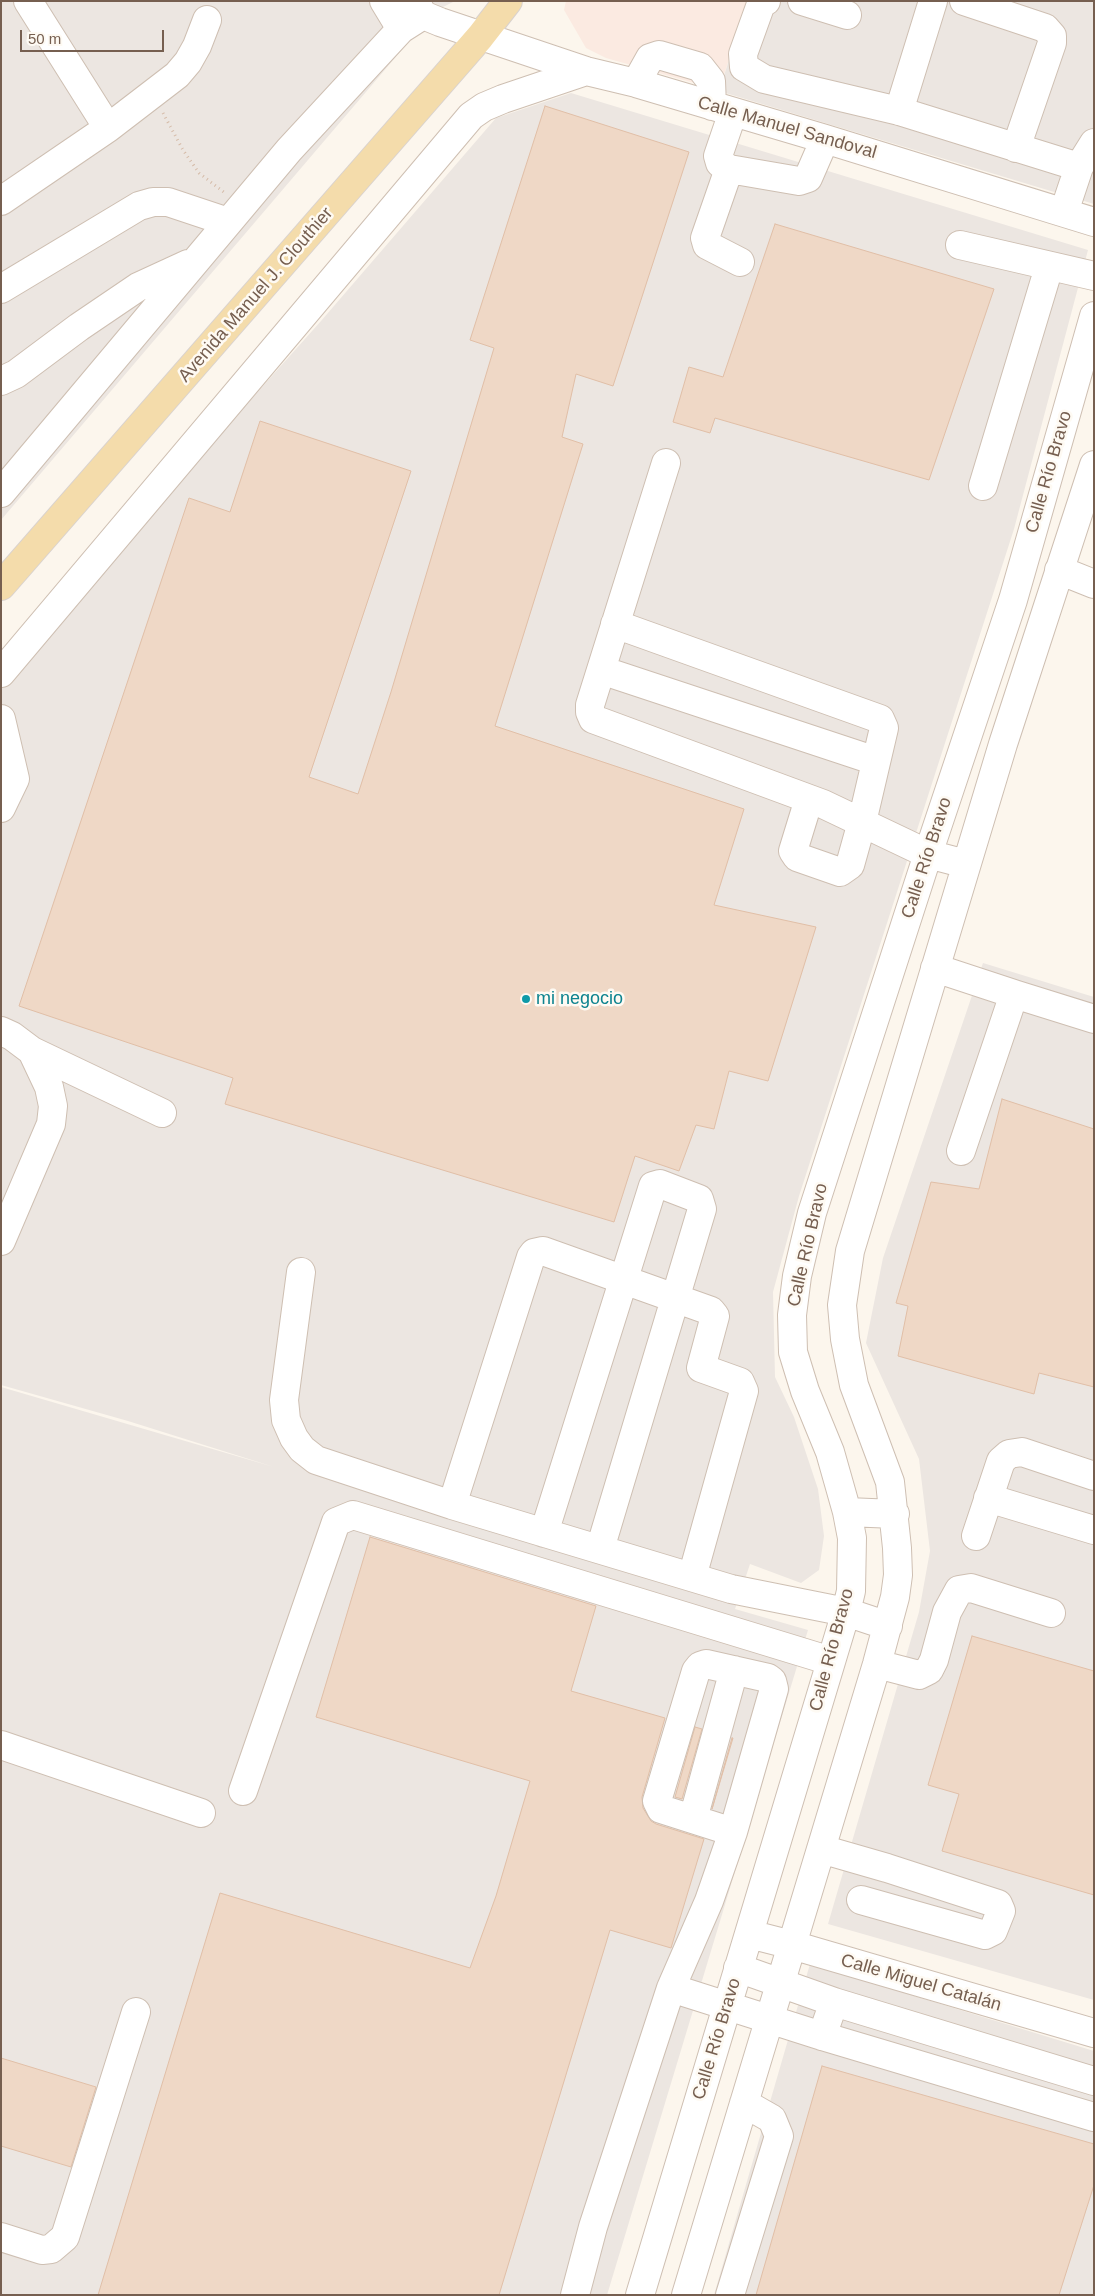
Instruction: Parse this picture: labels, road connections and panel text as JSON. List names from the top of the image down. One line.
{"streets":{"main road":["Avenida Manuel J. Clouthier"],"street":["Calle Manuel Sandoval","Calle Río Bravo","Calle Miguel Catalán"]},"crossings":[["Calle Manuel Sandoval","Avenida Manuel J. Clouthier"],["Calle Río Bravo","Calle Miguel Catalán"]],"places":["mi negocio"],"scale_bar":"50 m"}
